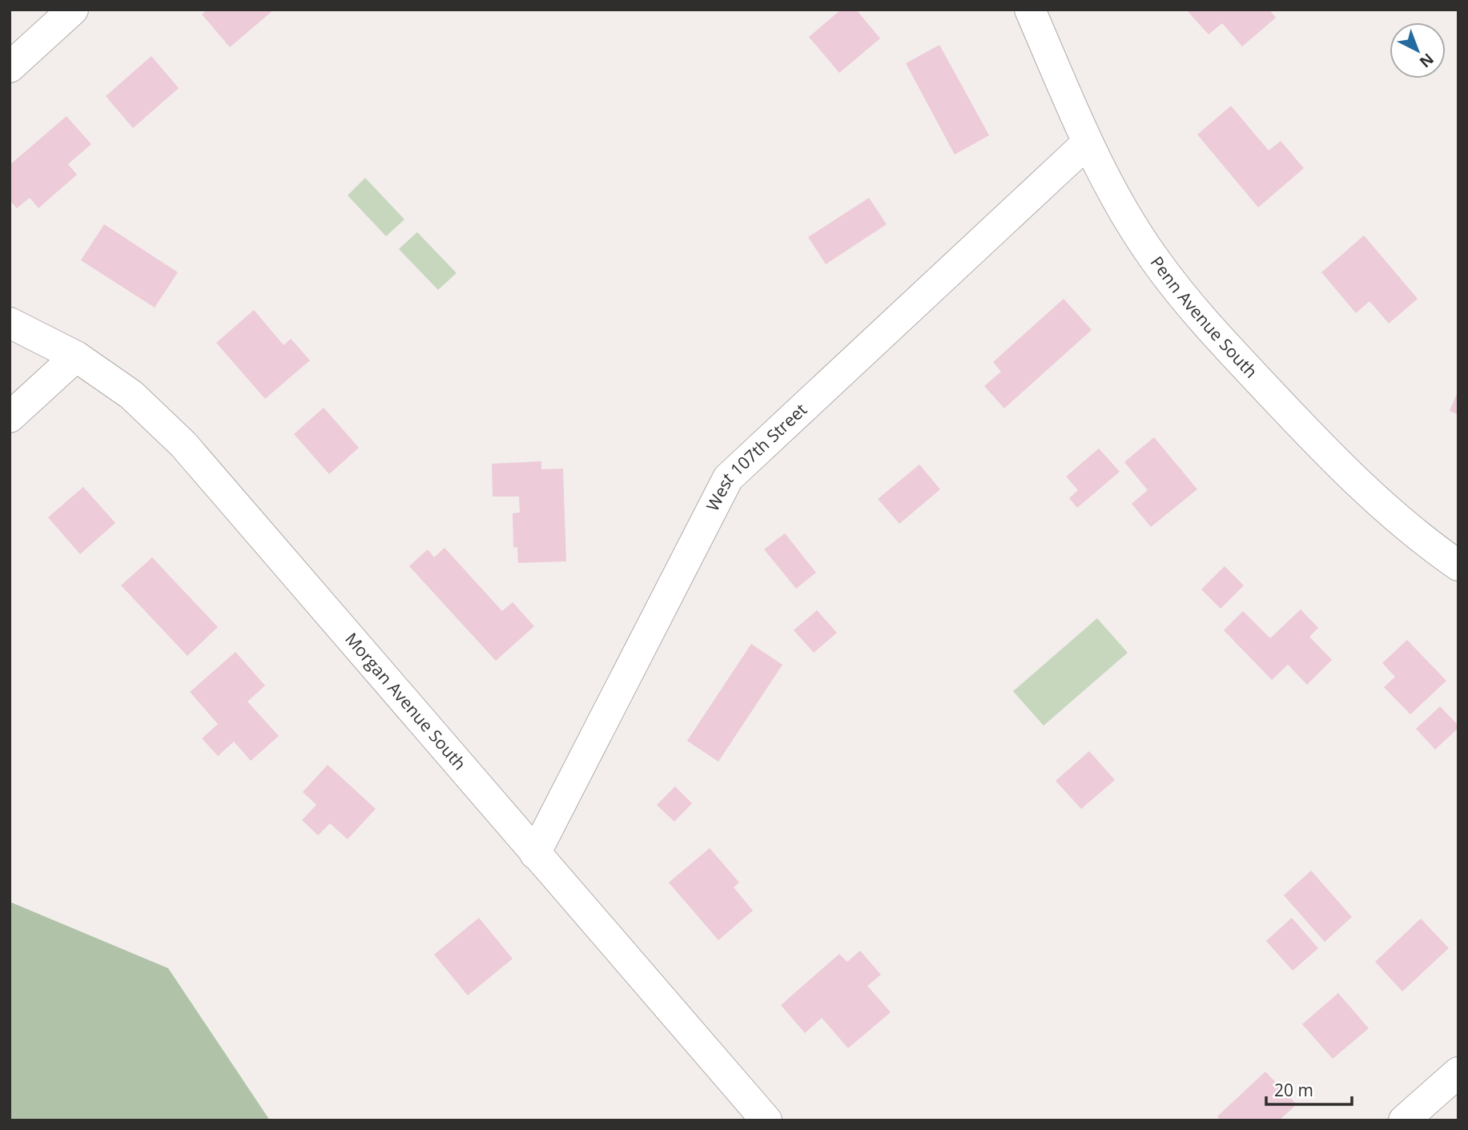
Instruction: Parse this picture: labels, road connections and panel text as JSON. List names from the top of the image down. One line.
{"streets":{"street":["Penn Avenue South","West 107th Street","Morgan Avenue South"]},"crossings":[["Penn Avenue South","West 107th Street"],["West 107th Street","Morgan Avenue South"]],"scale_bar":"20 m","north":"bottom right"}
